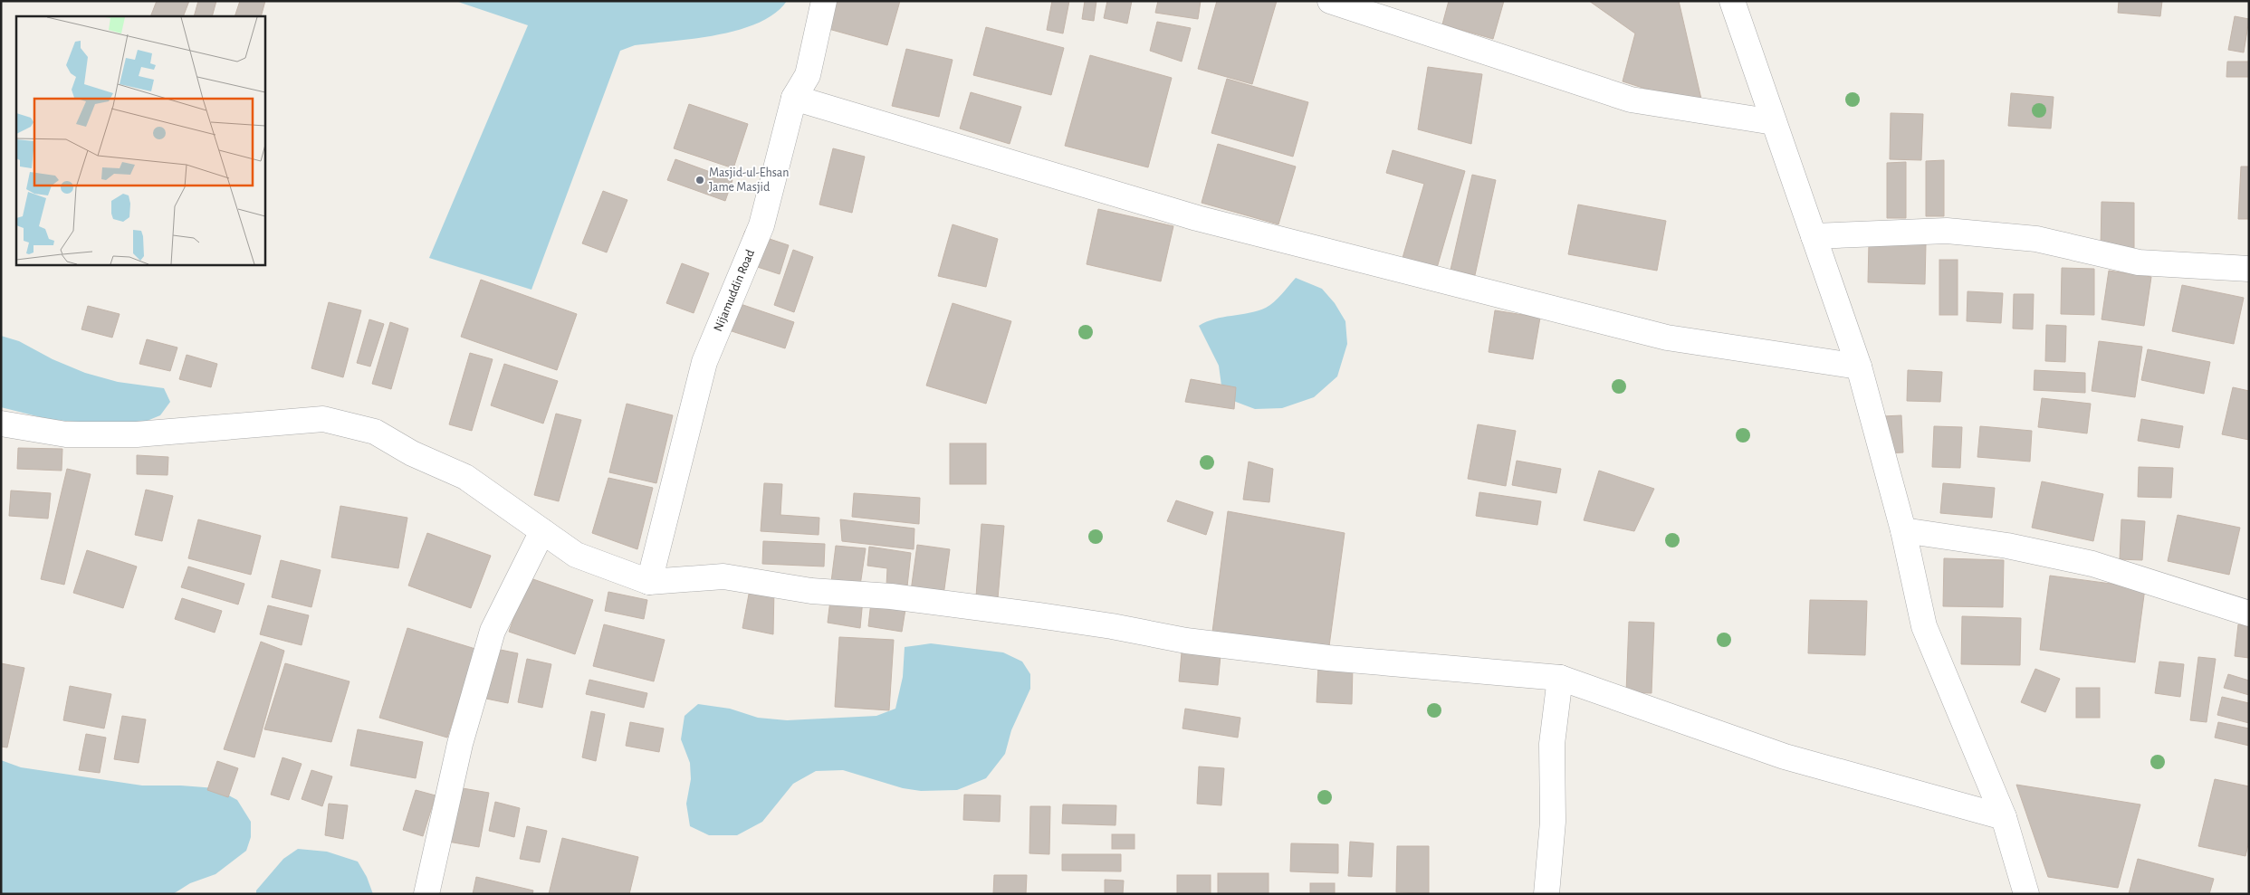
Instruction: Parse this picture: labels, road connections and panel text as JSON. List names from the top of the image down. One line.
{"streets":{"street":["Nijamuddin Road"]},"places":["Masjid-ul-Ehsan Jame Masjid"]}
